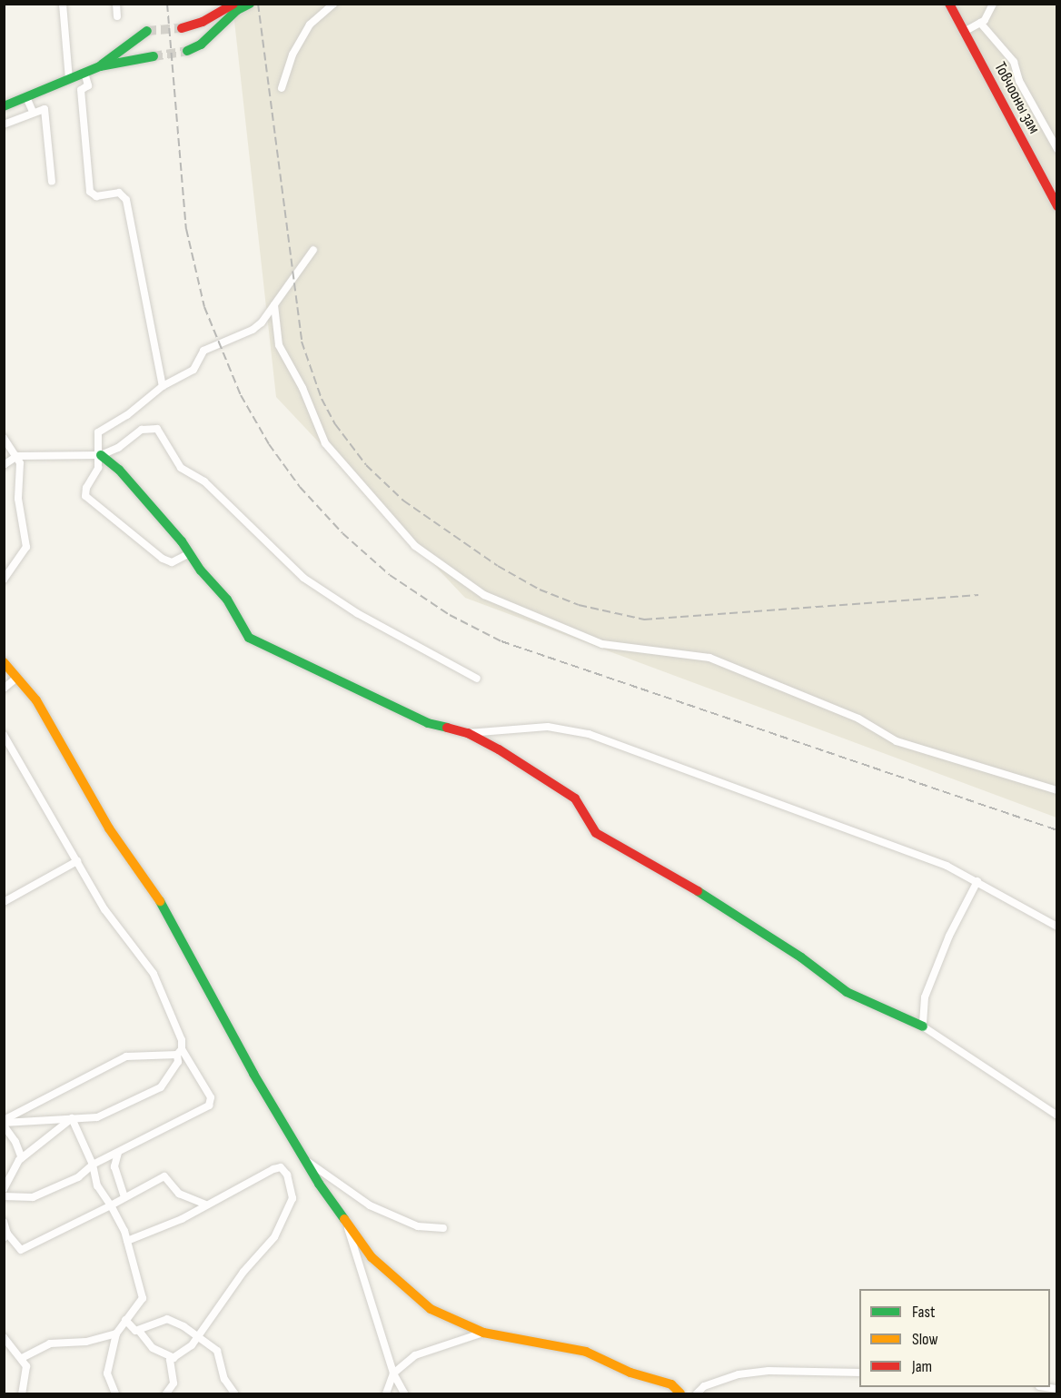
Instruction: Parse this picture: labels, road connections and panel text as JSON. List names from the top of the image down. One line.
{"streets":{"main road":["Товчооны зам"]},"legend":["Fast","Slow","Jam"]}
